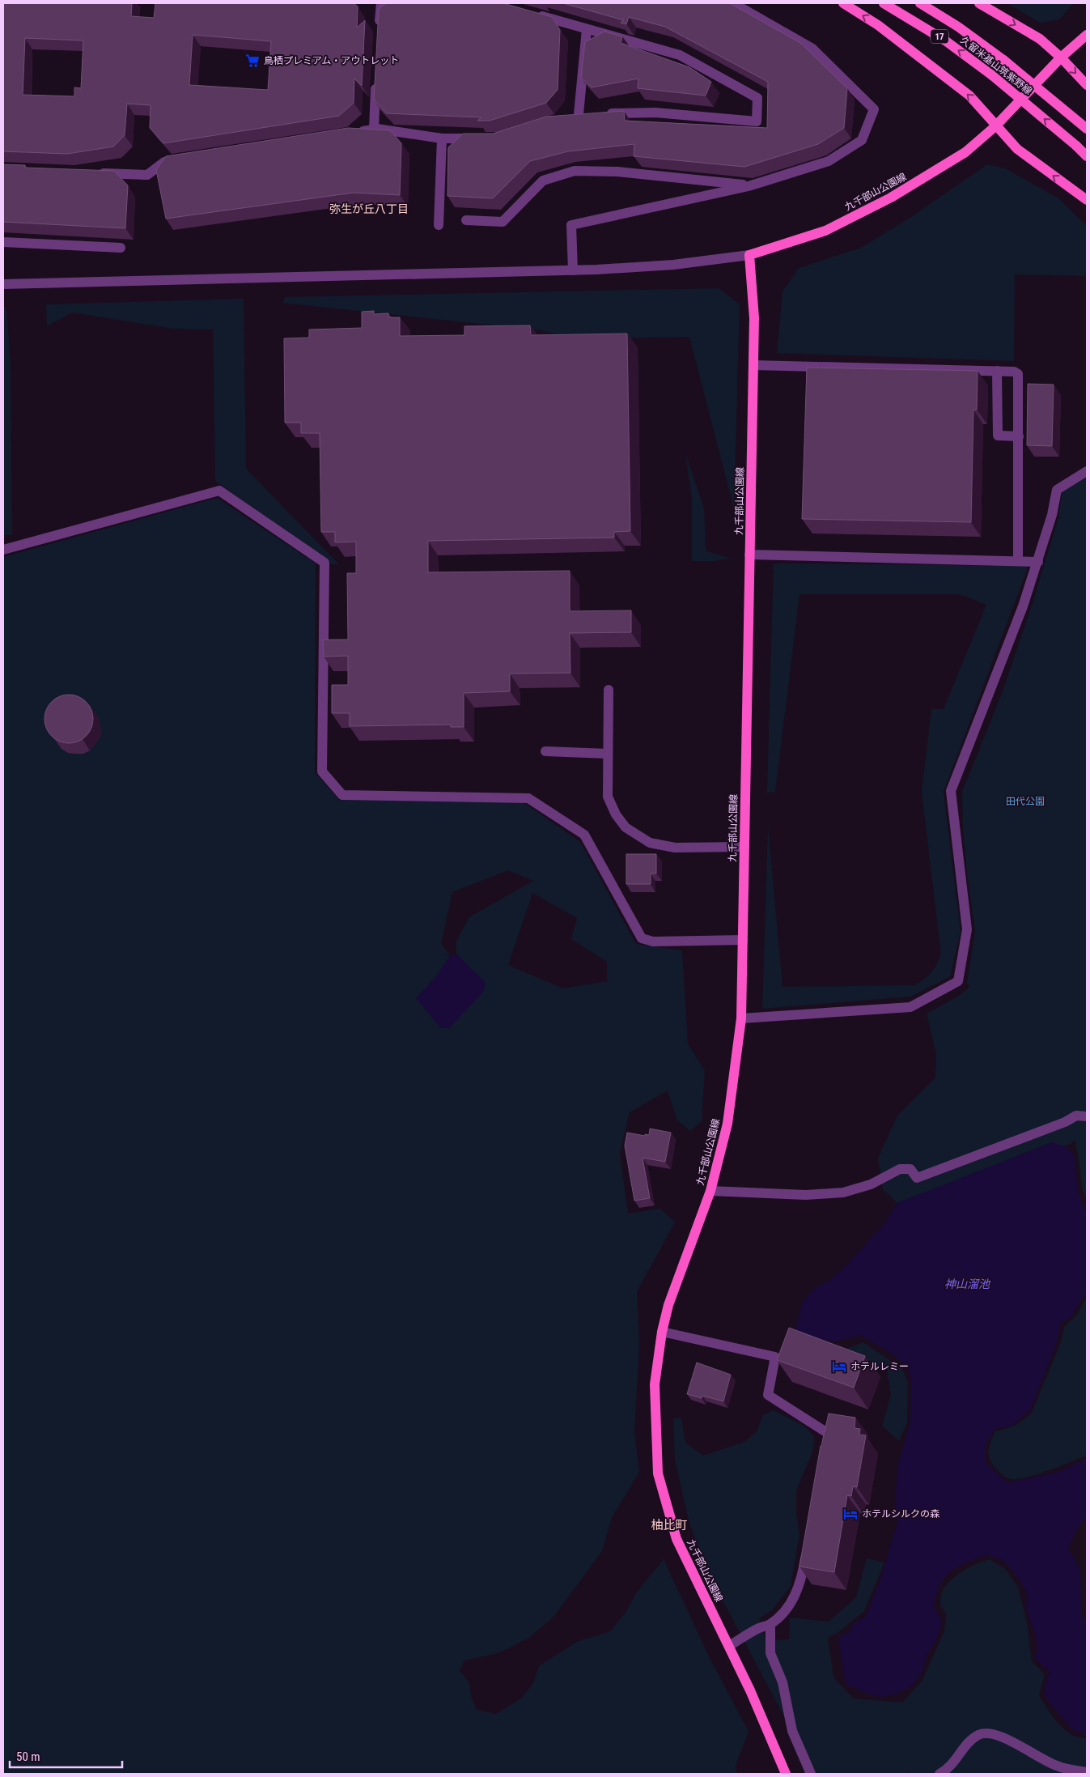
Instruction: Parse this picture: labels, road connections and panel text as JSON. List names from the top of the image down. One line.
{"streets":{"main road":["17","久留米基山筑紫野線","九千部山公園線"]},"districts":["弥生が丘八丁目","柚比町"],"water":["神山溜池"],"parks":["田代公園"],"places":{"supermarket":["鳥栖プレミアム・アウトレット"],"hotel":["ホテルレミー","ホテルシルクの森"]},"scale_bar":"50 m"}
